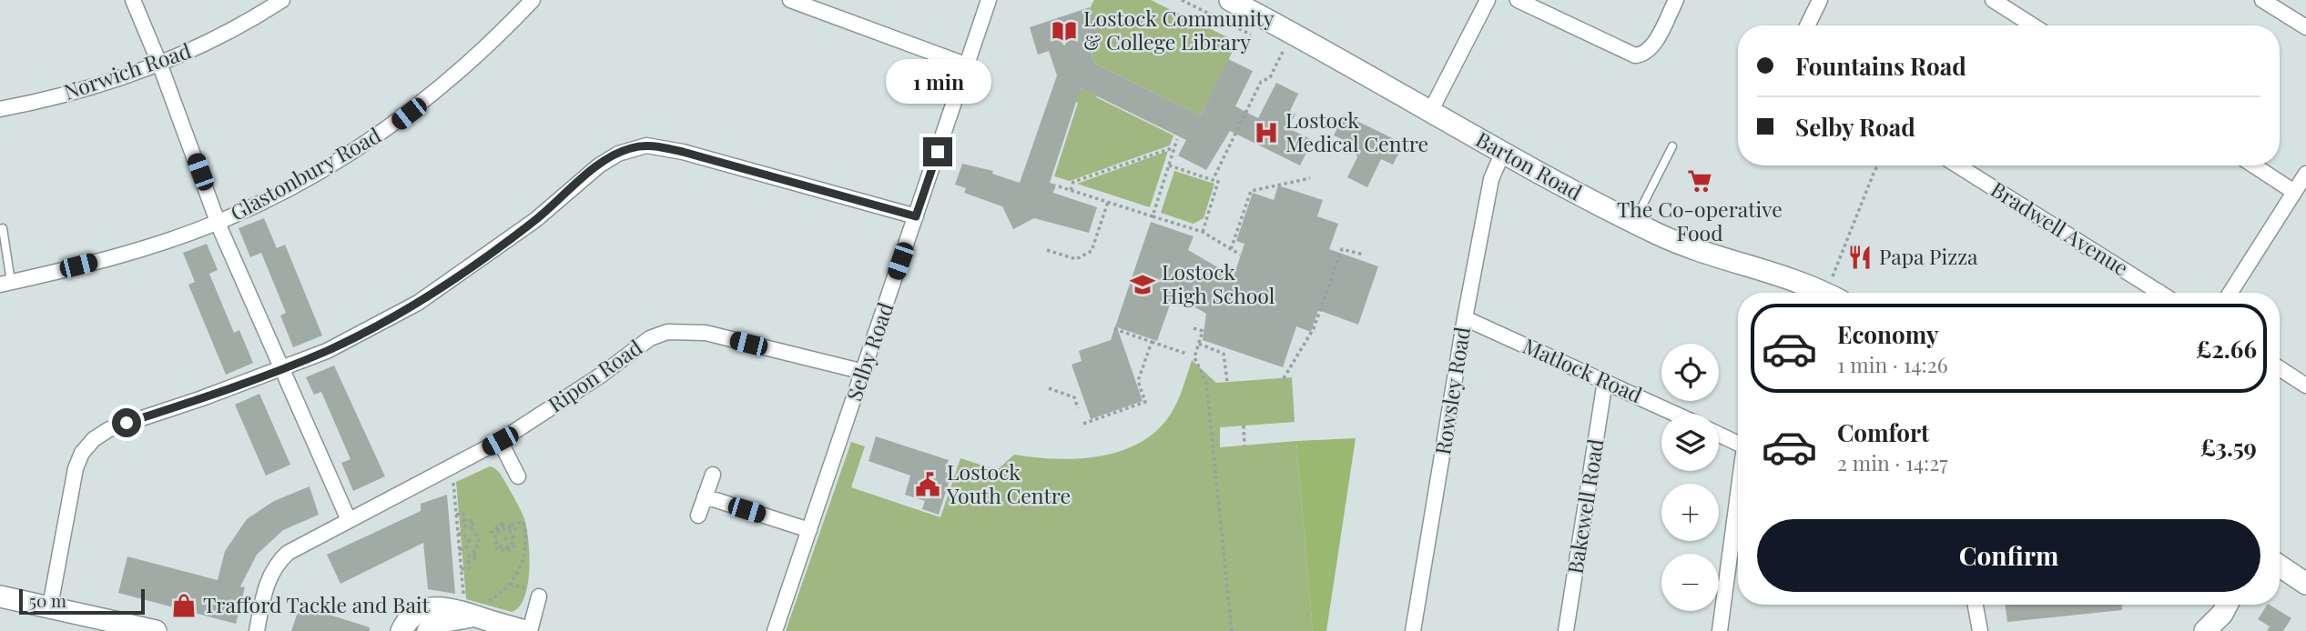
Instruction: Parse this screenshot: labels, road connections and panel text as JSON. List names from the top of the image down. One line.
{"streets":{"street":["Norwich Road","Barton Road","Glastonbury Road","Bradwell Avenue","Selby Road","Matlock Road","Ripon Road","Rowsley Road","Bakewell Road"]},"crossings":[["Barton Road","Rowsley Road"],["Selby Road","Ripon Road"],["Matlock Road","Rowsley Road"],["Matlock Road","Bakewell Road"]],"places":{"library":["Lostock Community & College Library"],"hospital":["Lostock Medical Centre"],"supermarket":["The Co-operative Food"],"restaurant":["Papa Pizza"],"school or university":["Lostock High School"],"public building":["Lostock Youth Centre"],"shop":["Trafford Tackle and Bait"]},"scale_bar":"50 m","page":{"banner":["Fountains Road","Selby Road"],"bubble":"1 min","list":[{"name":"Economy","note":"1 min · 14:26","value":"£2.66"},{"name":"Comfort","note":"2 min · 14:27","value":"£3.59"}],"map_buttons":["+","−"],"buttons":"Confirm","scale":"50 m"}}
